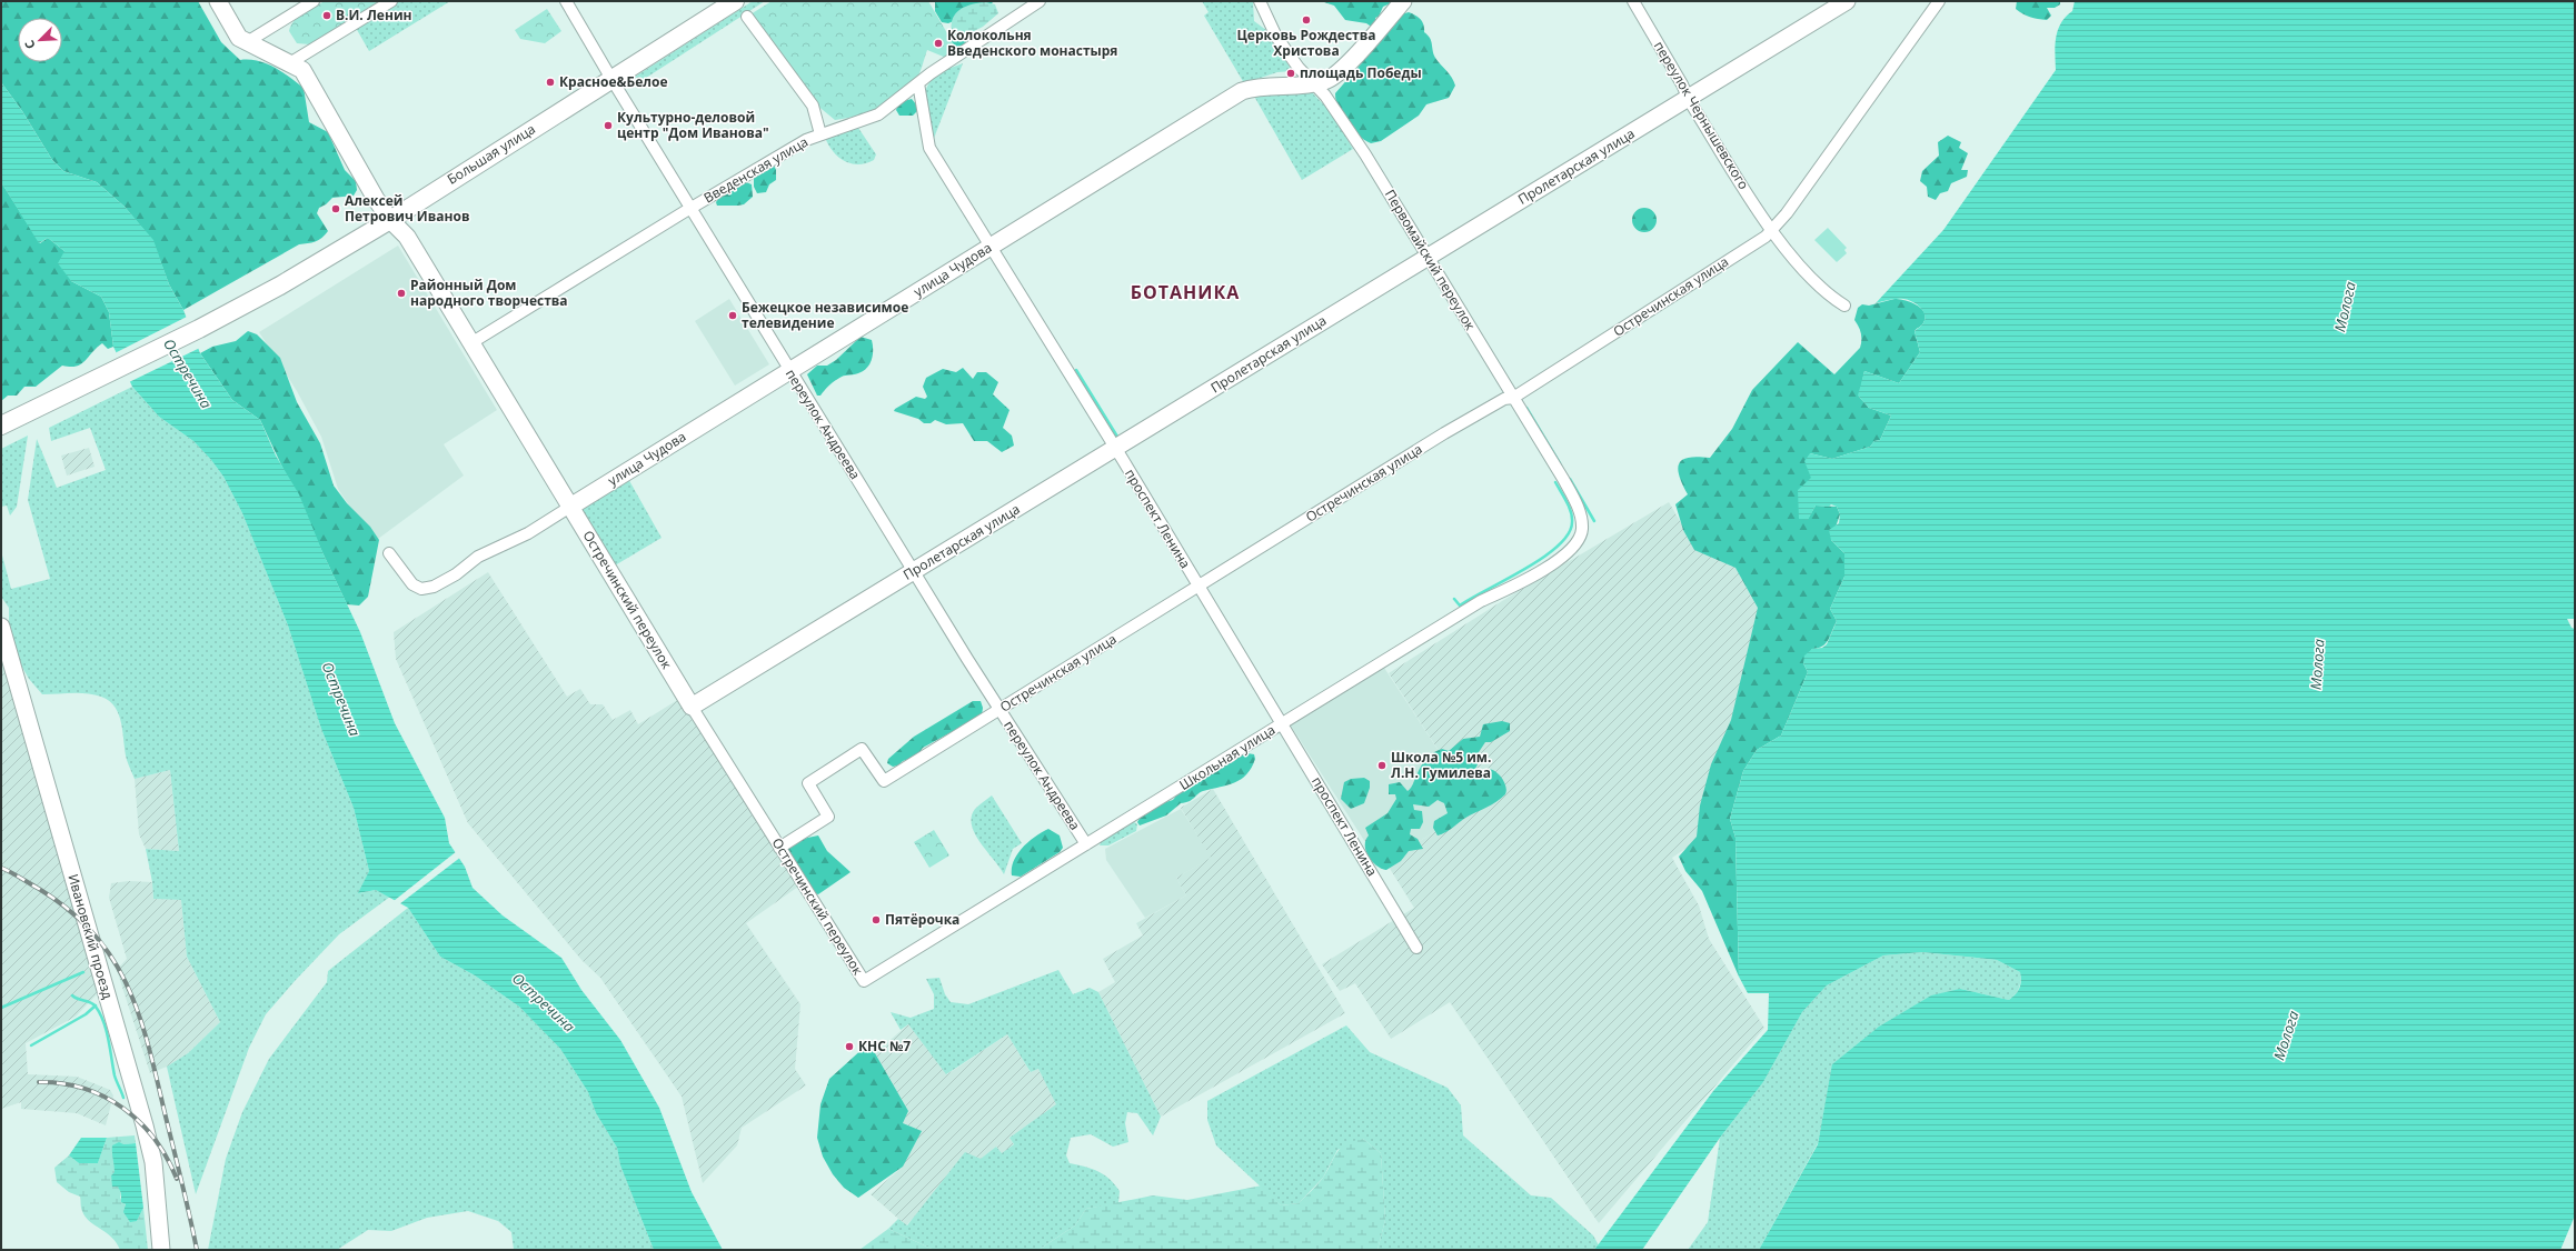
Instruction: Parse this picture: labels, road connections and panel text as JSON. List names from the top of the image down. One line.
{"streets":{"main road":["Большая улица"],"street":["переулок Чернышевского","Пролетарская улица","Введенская улица","Первомайский переулок","улица Чудова","Остречинская улица","переулок Андреева","проспект Ленина","Остречинский переулок","Школьная улица","Ивановский проезд"]},"crossings":[["переулок Чернышевского","Пролетарская улица"],["переулок Чернышевского","Остречинская улица"],["Большая улица","переулок Андреева"],["Большая улица","Остречинский переулок"],["Пролетарская улица","Первомайский переулок"],["Пролетарская улица","переулок Андреева"],["Пролетарская улица","проспект Ленина"],["Пролетарская улица","Остречинский переулок"],["Введенская улица","переулок Андреева"],["Введенская улица","проспект Ленина"],["Введенская улица","Остречинский переулок"],["Первомайский переулок","улица Чудова"],["Первомайский переулок","Остречинская улица"],["Первомайский переулок","Школьная улица"],["улица Чудова","переулок Андреева"],["улица Чудова","проспект Ленина"],["улица Чудова","Остречинский переулок"],["Остречинская улица","переулок Андреева"],["Остречинская улица","проспект Ленина"],["Остречинская улица","Остречинский переулок"],["переулок Андреева","Школьная улица"],["проспект Ленина","Школьная улица"],["Остречинский переулок","Школьная улица"]],"districts":["БОТАНИКА"],"water":["Молога","Остречина"],"places":["В.И. Ленин","Церковь Рождества Христова","Колокольня Введенского монастыря","площадь Победы","Красное&Белое","Культурно-деловой центр \"Дом Иванова\"","Алексей Петрович Иванов","Районный Дом народного творчества","Бежецкое независимое телевидение","Школа №5 им. Л.Н. Гумилева","Пятёрочка","КНС №7"],"north":"bottom left"}
